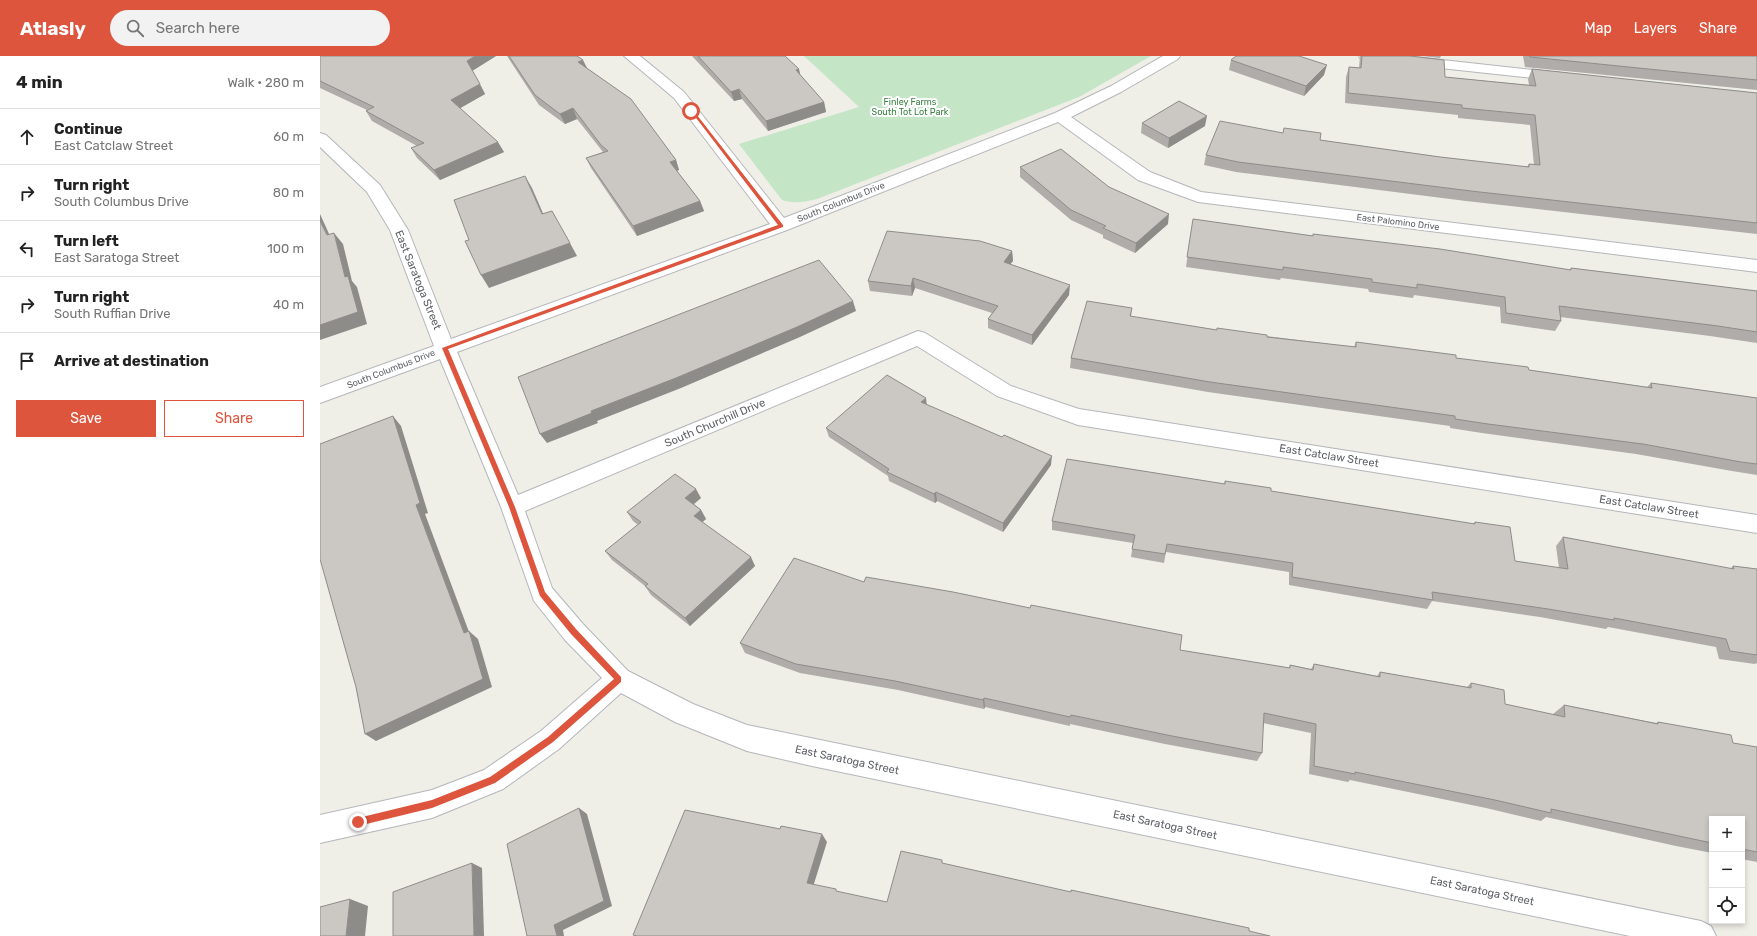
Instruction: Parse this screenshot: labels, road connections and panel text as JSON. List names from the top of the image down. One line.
{"streets":{"street":["South Columbus Drive","East Palomino Drive","East Saratoga Street","South Churchill Drive","East Catclaw Street"]},"crossings":[["South Columbus Drive","East Palomino Drive"],["South Columbus Drive","East Saratoga Street"],["East Saratoga Street","South Churchill Drive"],["South Churchill Drive","East Catclaw Street"]],"parks":["Finley Farms South Tot Lot Park"],"page":{"header":"Atlasly","search":"Search here","nav":["Map","Layers","Share"],"heading":["4 min","Walk · 280 m"],"list":[["Continue","East Catclaw Street","60 m"],["Turn right","South Columbus Drive","80 m"],["Turn left","East Saratoga Street","100 m"],["Turn right","South Ruffian Drive","40 m"],"Arrive at destination"],"buttons":["Save","Share"],"map_buttons":["+","−"]}}
